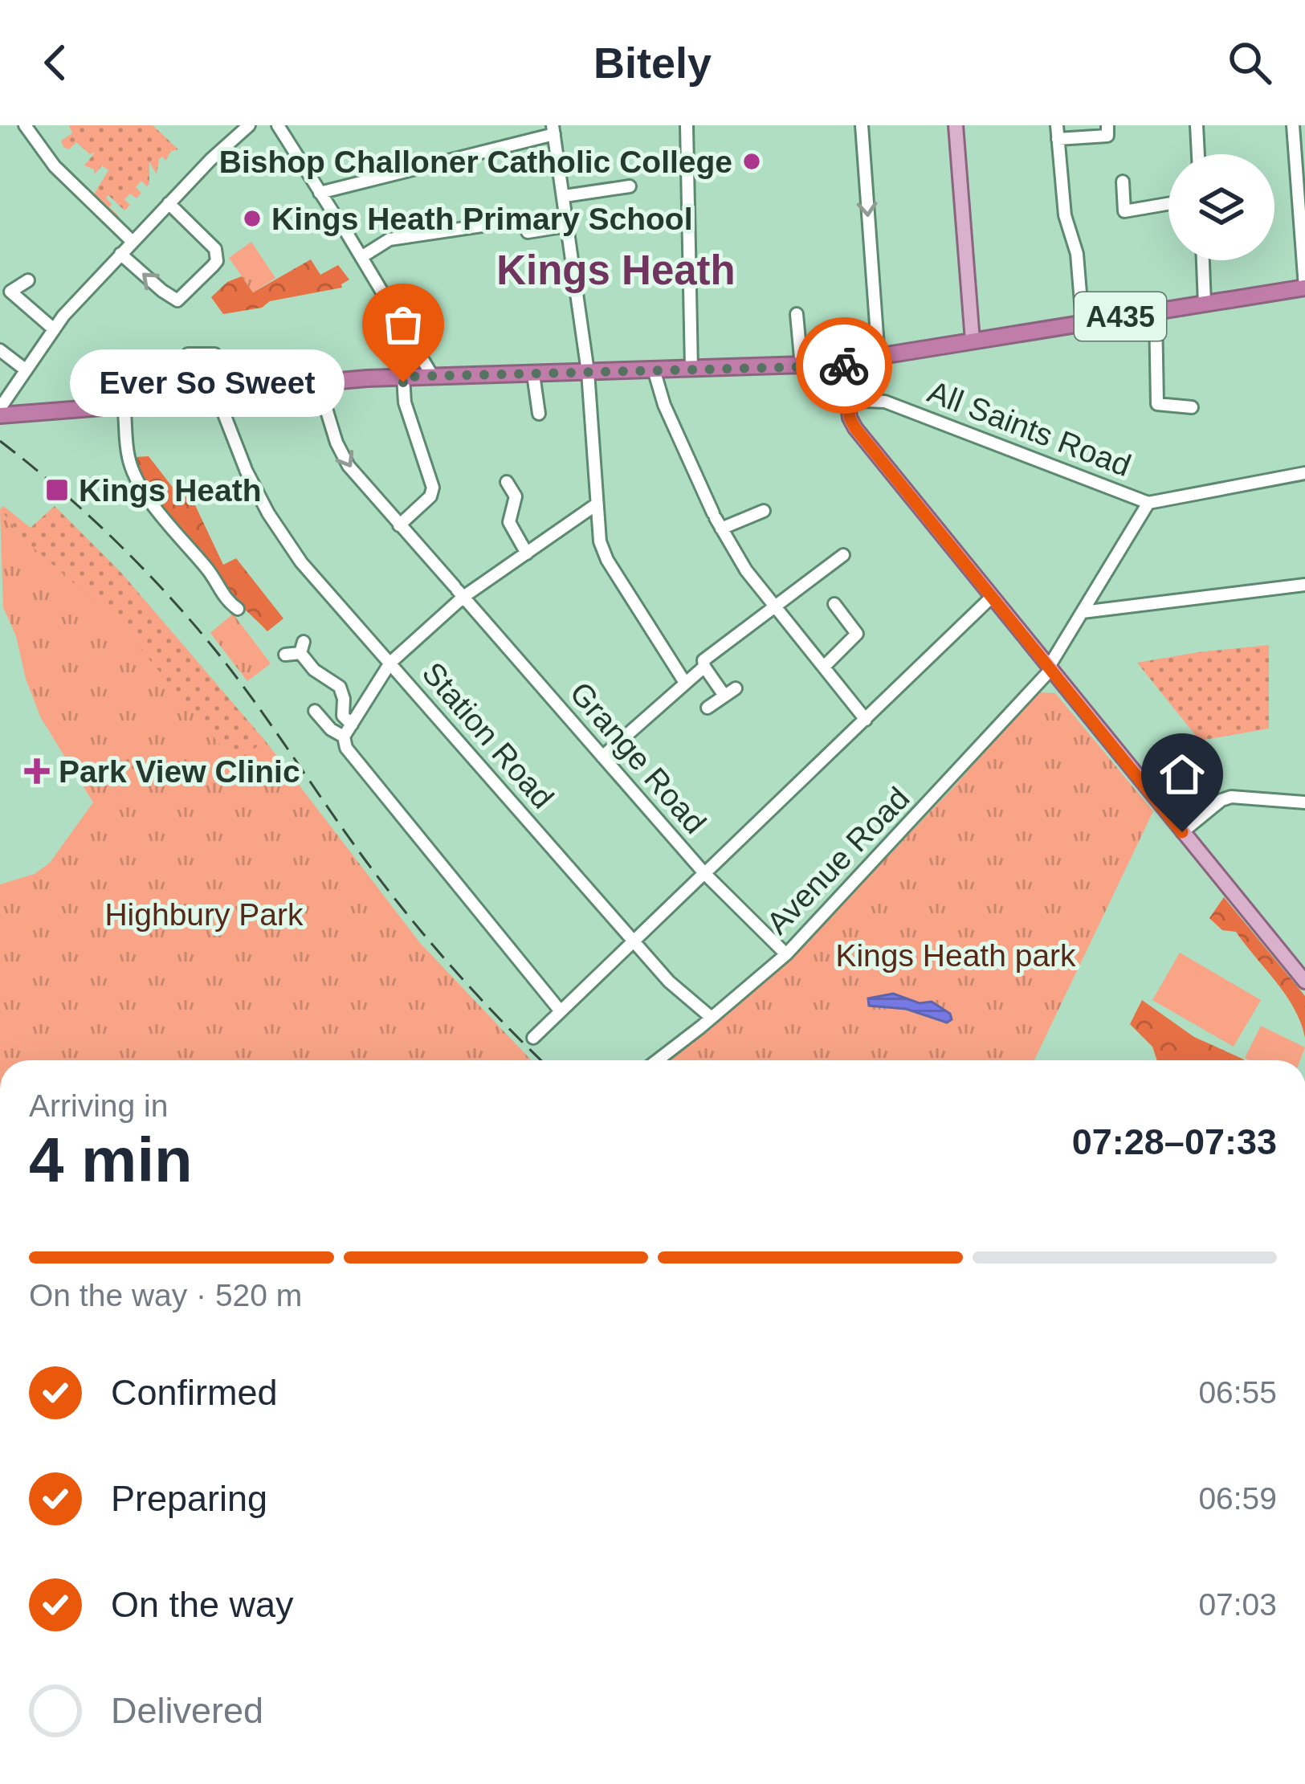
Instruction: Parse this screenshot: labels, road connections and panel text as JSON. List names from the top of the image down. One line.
{"streets":{"highway":["A435"],"street":["All Saints Road","Station Road","Grange Road","Avenue Road"]},"crossings":[["A435","Station Road"],["A435","Grange Road"],["All Saints Road","Avenue Road"],["Station Road","Avenue Road"],["Grange Road","Avenue Road"]],"districts":["Kings Heath"],"parks":["Highbury Park","Kings Heath park"],"places":{"other":["Bishop Challoner Catholic College","Kings Heath Primary School","Ever So Sweet"],"transit":["Kings Heath"],"health":["Park View Clinic"]},"page":{"header":"Bitely","bubble":"Ever So Sweet","heading":["4 min","Arriving in","07:28–07:33"],"bar":"On the way · 520 m","list":[["Confirmed","06:55"],["Preparing","06:59"],["On the way","07:03"],"Delivered"]}}
